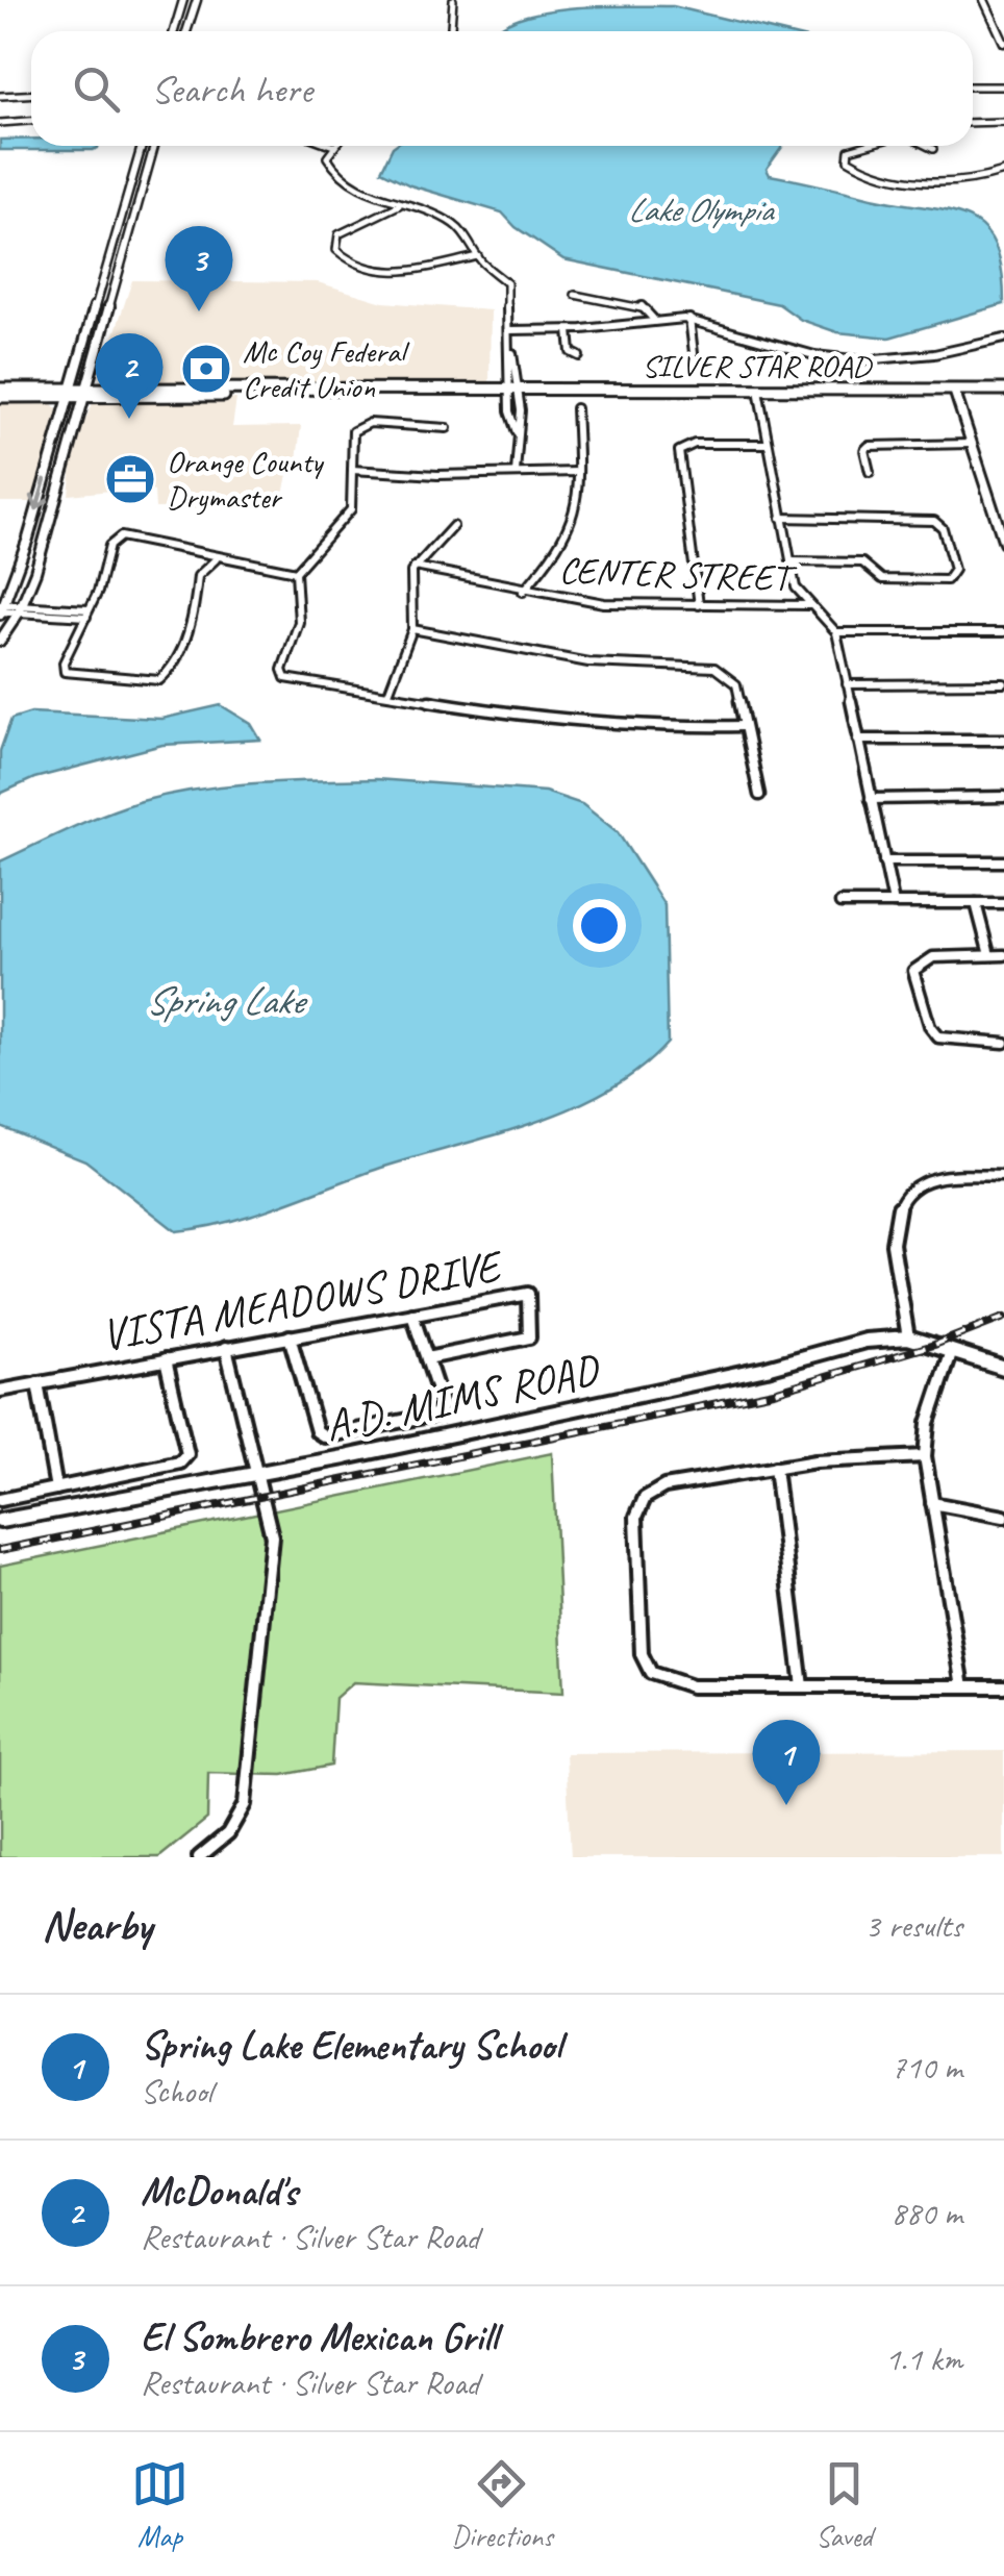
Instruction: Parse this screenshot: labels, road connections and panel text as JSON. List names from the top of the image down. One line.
{"streets":{"main road":["SILVER STAR ROAD"],"street":["CENTER STREET","VISTA MEADOWS DRIVE","A.D. MIMS ROAD"]},"water":["Lake Olympia","Spring Lake"],"places":{"bank":["Mc Coy Federal Credit Union"],"office":["Orange County Drymaster"]},"page":{"search":"Search here","pins":["3","2","1"],"heading":["Nearby","3 results"],"list":[{"mark":"1","name":"Spring Lake Elementary School","note":"School","value":"710 m"},{"mark":"2","name":"McDonald's","note":"Restaurant · Silver Star Road","value":"880 m"},{"mark":"3","name":"El Sombrero Mexican Grill","note":"Restaurant · Silver Star Road","value":"1.1 km"}],"nav":["Map","Directions","Saved"]}}
